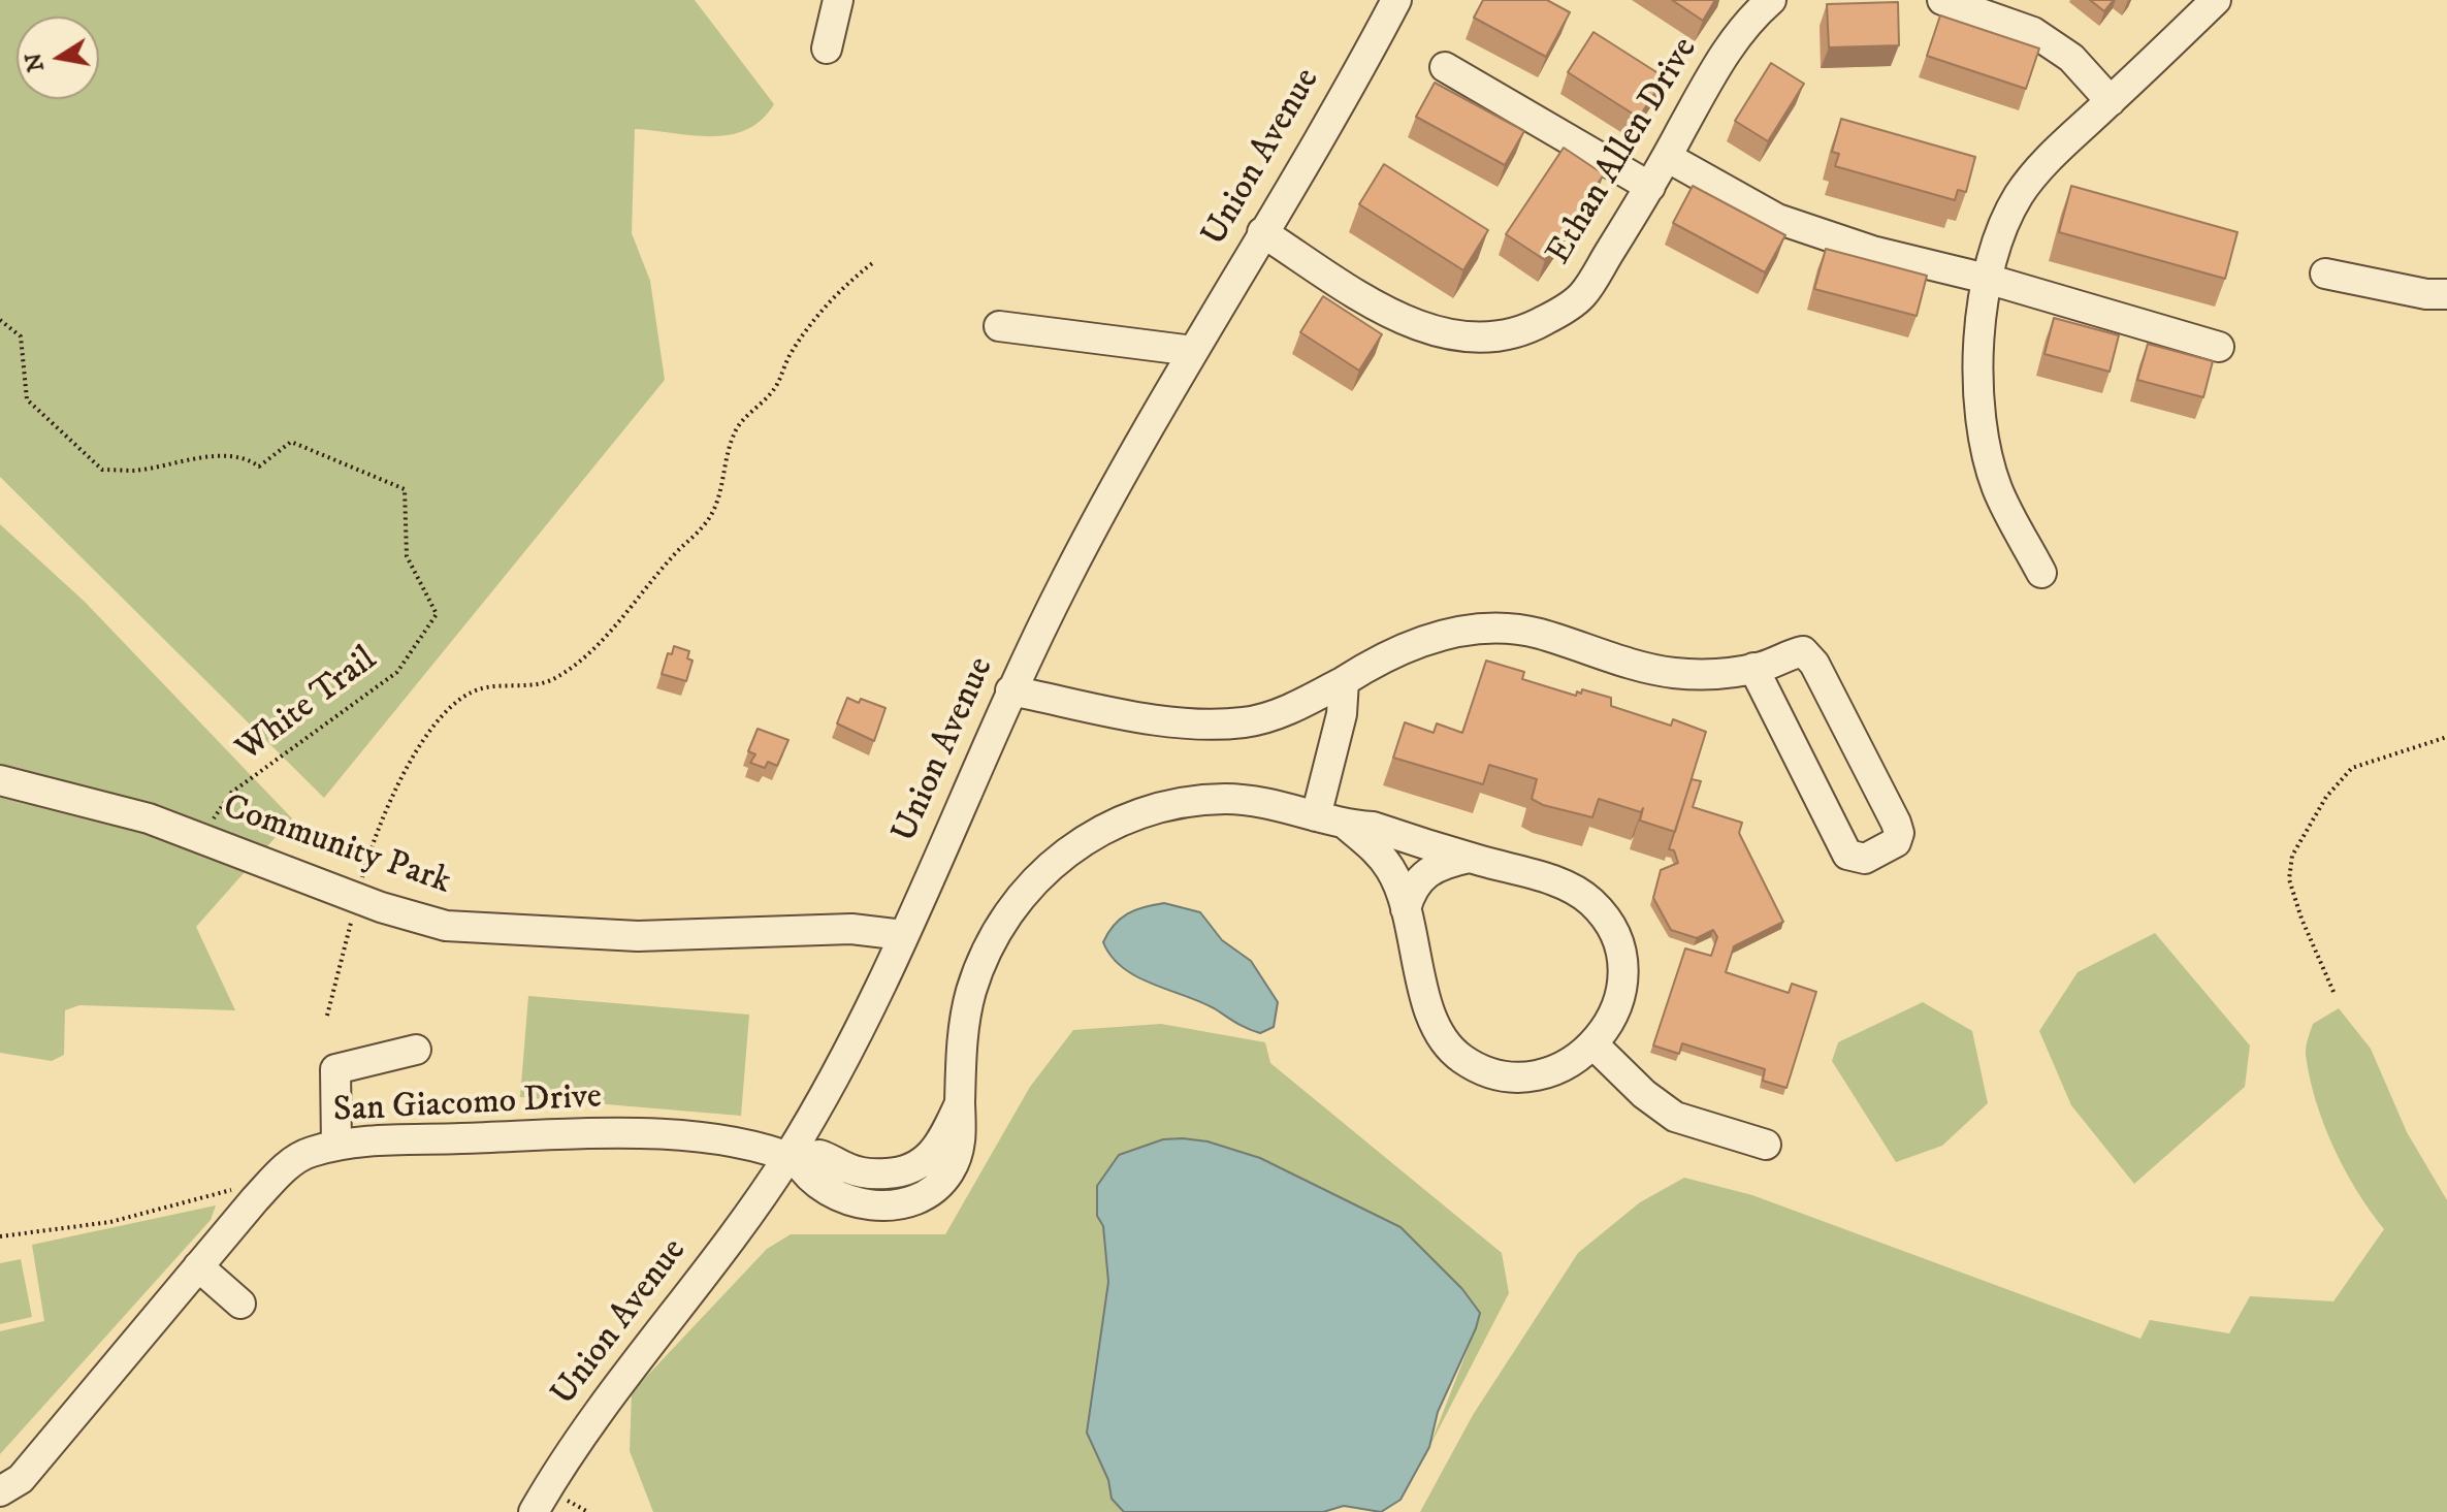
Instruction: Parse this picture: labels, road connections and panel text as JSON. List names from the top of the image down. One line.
{"streets":{"street":["Ethan Allen Drive","Union Avenue","Community Park","San Giacomo Drive"],"path":["White Trail"]},"crossings":[["Ethan Allen Drive","Union Avenue"],["Union Avenue","Community Park"],["Union Avenue","San Giacomo Drive"],["White Trail","Community Park"]],"north":"left"}
